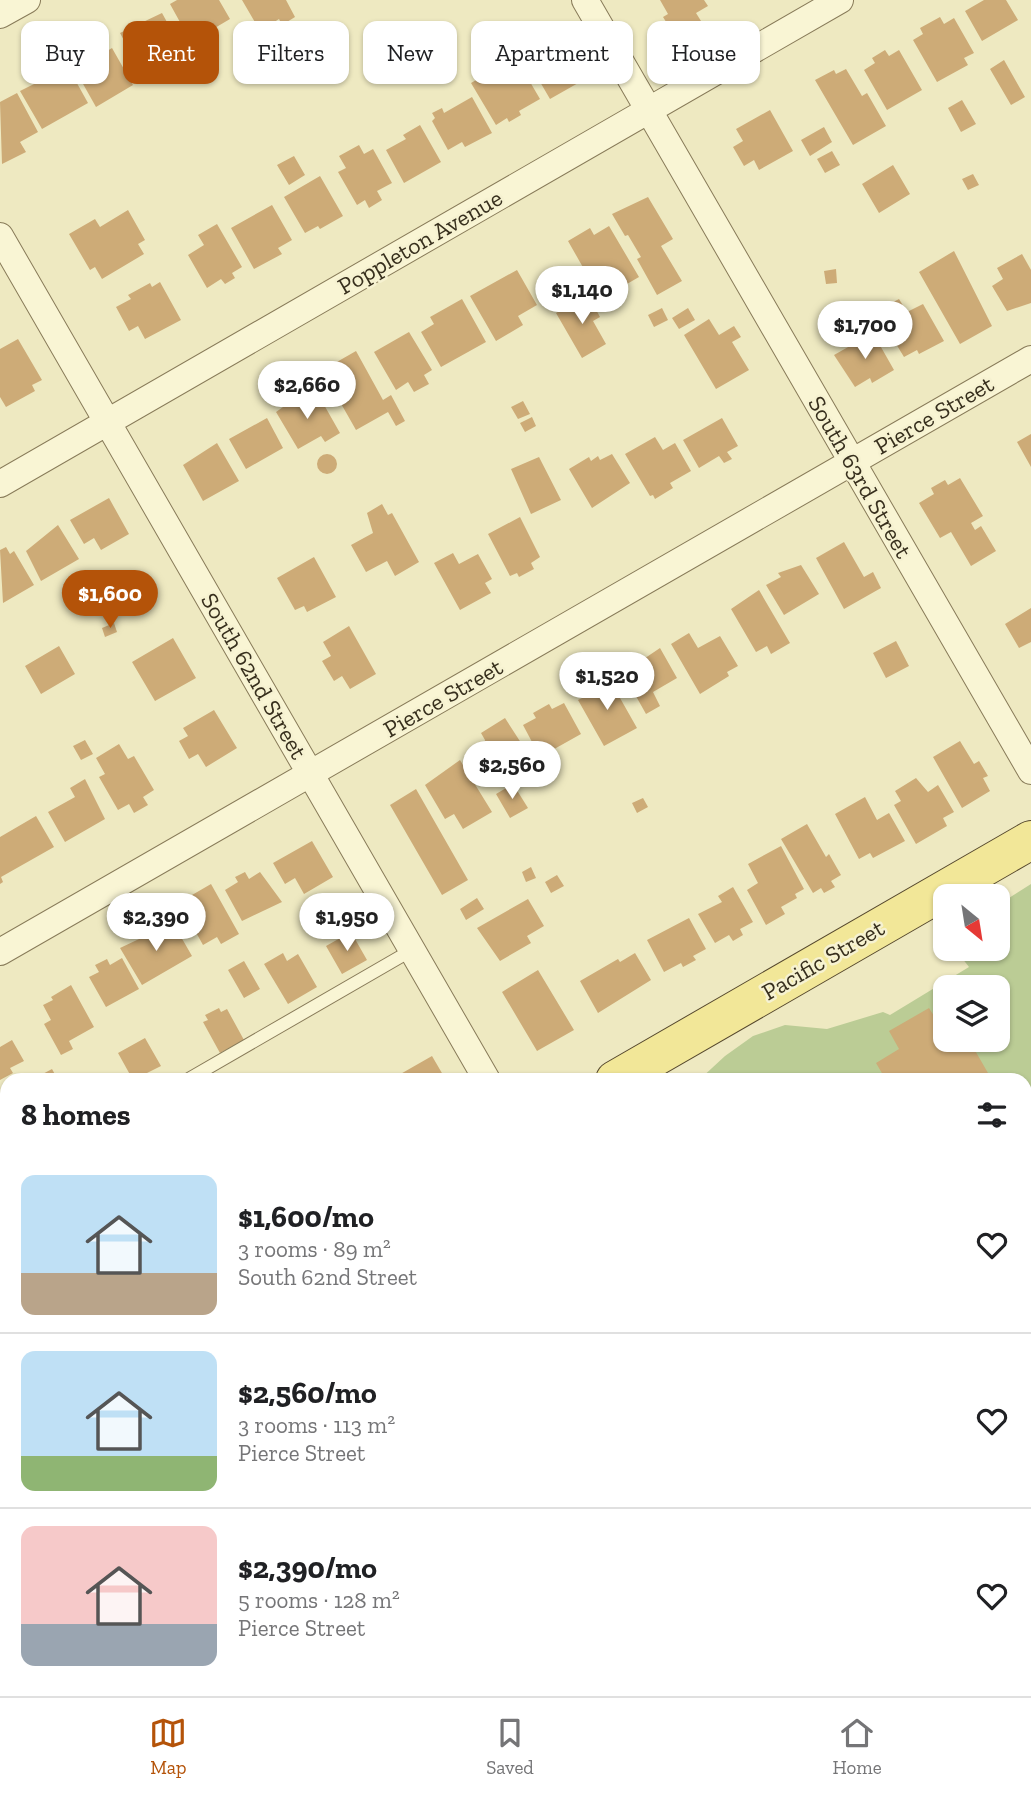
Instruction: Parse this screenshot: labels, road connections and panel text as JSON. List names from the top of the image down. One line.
{"streets":{"main road":["Pacific Street"],"street":["Poppleton Avenue","Pierce Street","South 63rd Street","South 62nd Street"]},"crossings":[["Poppleton Avenue","South 63rd Street"],["Poppleton Avenue","South 62nd Street"],["Pierce Street","South 63rd Street"],["Pierce Street","South 62nd Street"]],"north":"bottom right","page":{"chip":["Buy","Rent","Filters","New","Apartment","House"],"price":["$1,140","$1,700","$2,660","$1,600","$1,520","$2,560","$2,390","$1,950"],"heading":"8 homes","list":[{"name":"$1,600/mo","note":"3 rooms · 89 m² · South 62nd Street"},{"name":"$2,560/mo","note":"3 rooms · 113 m² · Pierce Street"},{"name":"$2,390/mo","note":"5 rooms · 128 m² · Pierce Street"}],"tabs":["Map","Saved","Home"]}}
